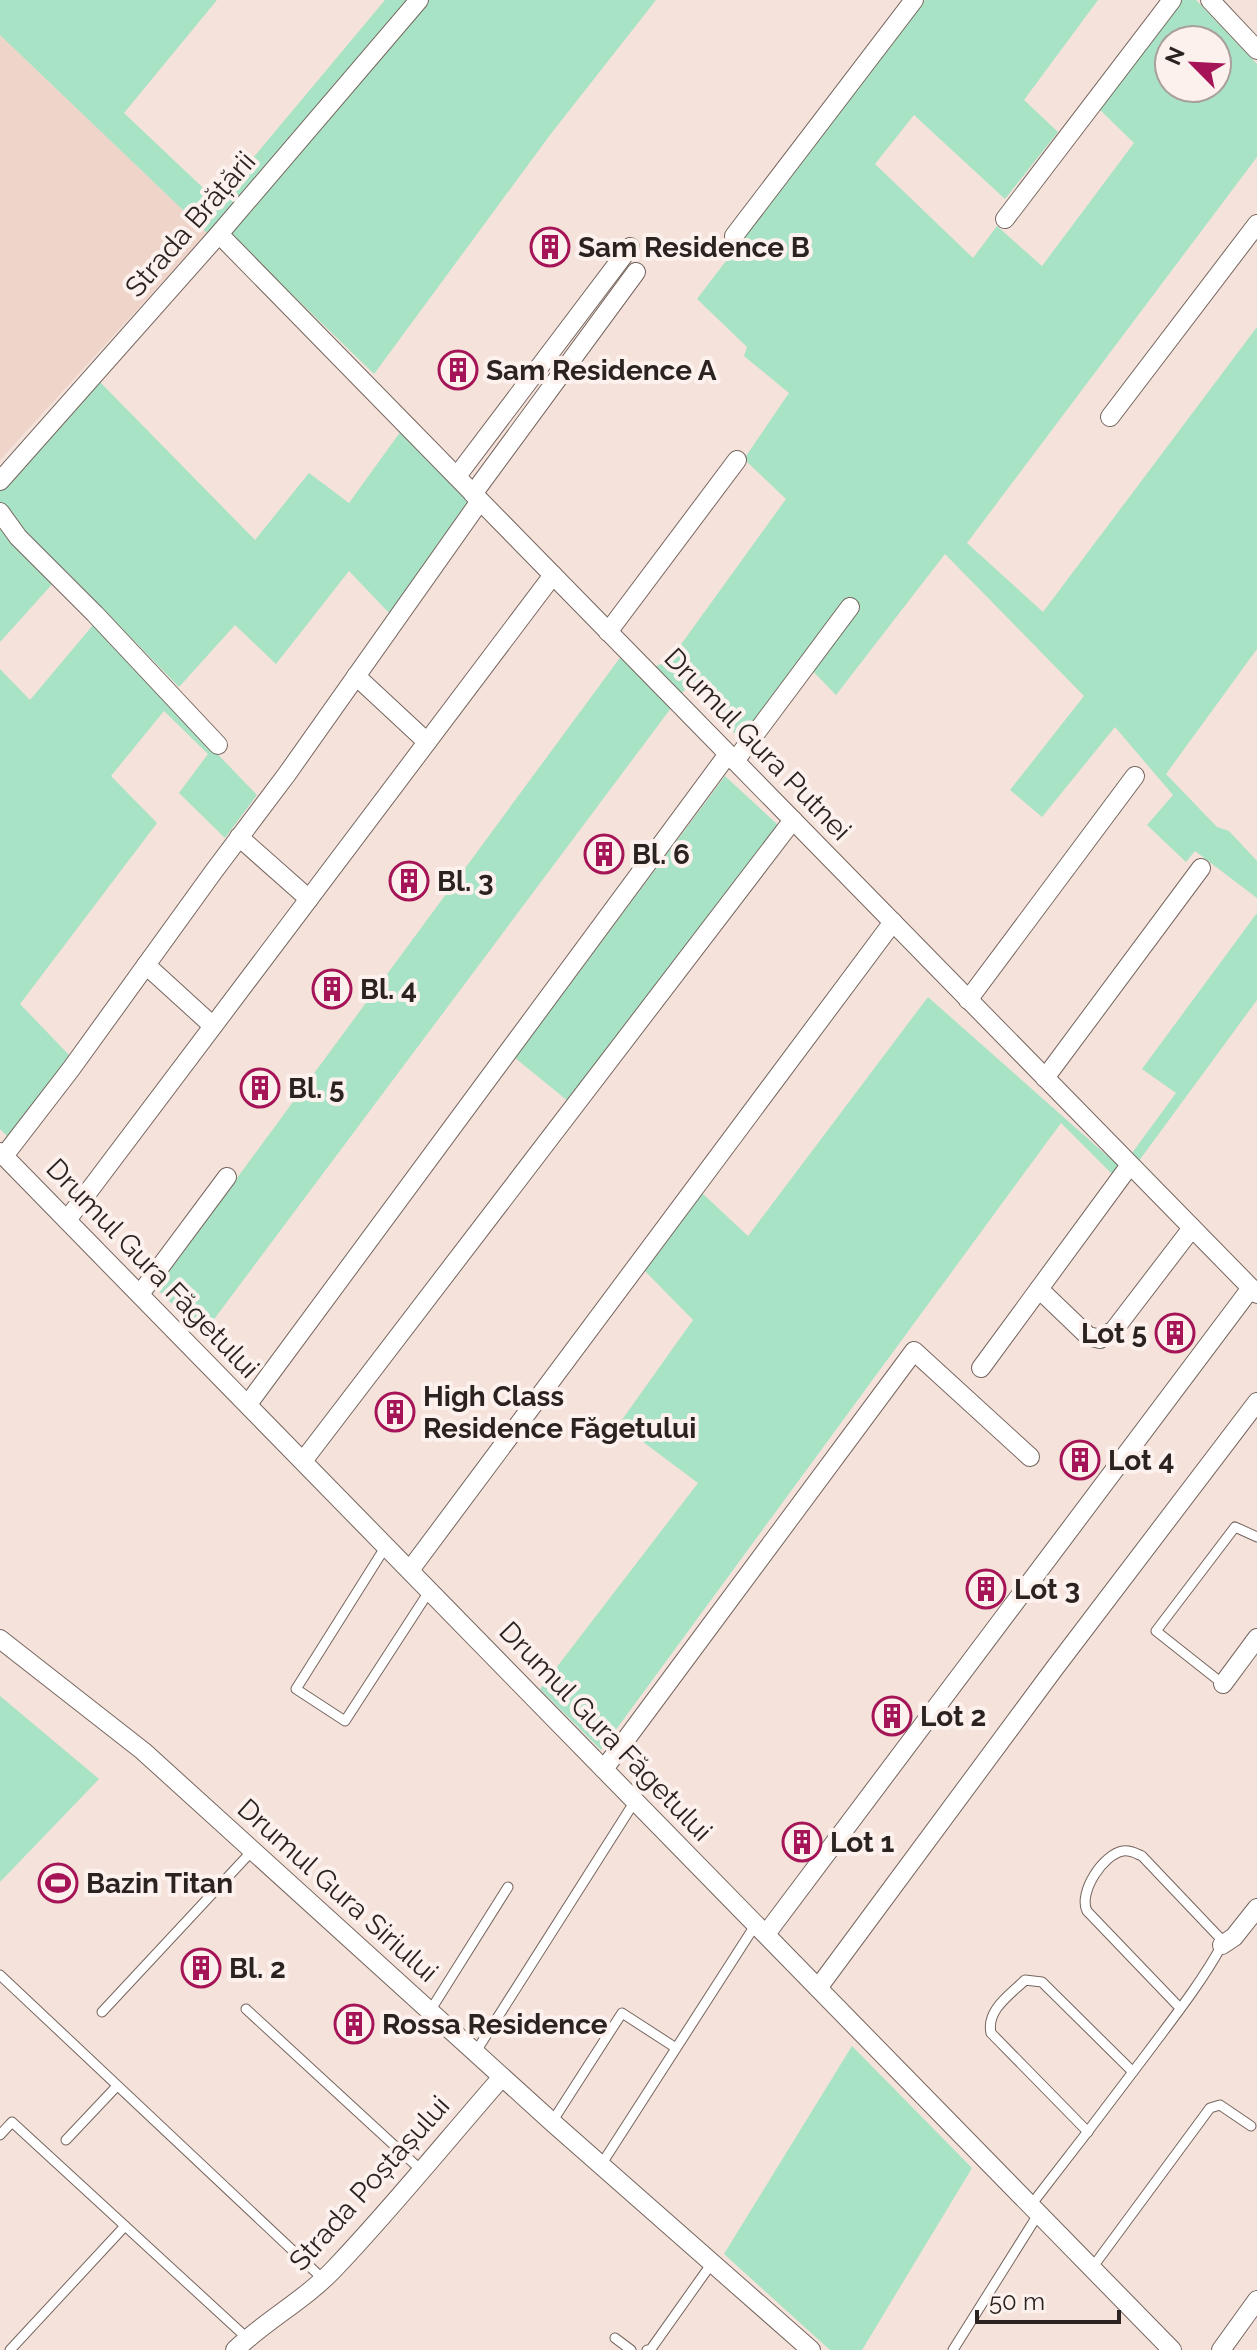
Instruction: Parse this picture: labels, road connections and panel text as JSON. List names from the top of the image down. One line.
{"streets":{"street":["Strada Brățării","Drumul Gura Putnei","Drumul Gura Făgetului","Drumul Gura Siriului","Strada Poștașului"]},"crossings":[["Strada Brățării","Drumul Gura Putnei"],["Drumul Gura Siriului","Strada Poștașului"]],"places":{"building":["Sam Residence B","Sam Residence A","Bl. 6","Bl. 3","Bl. 4","Bl. 5","Lot 5","High Class Residence Făgetului","Lot 4","Lot 3","Lot 2","Lot 1","Bl. 2","Rossa Residence"],"sports":["Bazin Titan"]},"scale_bar":"50 m","north":"top left"}
